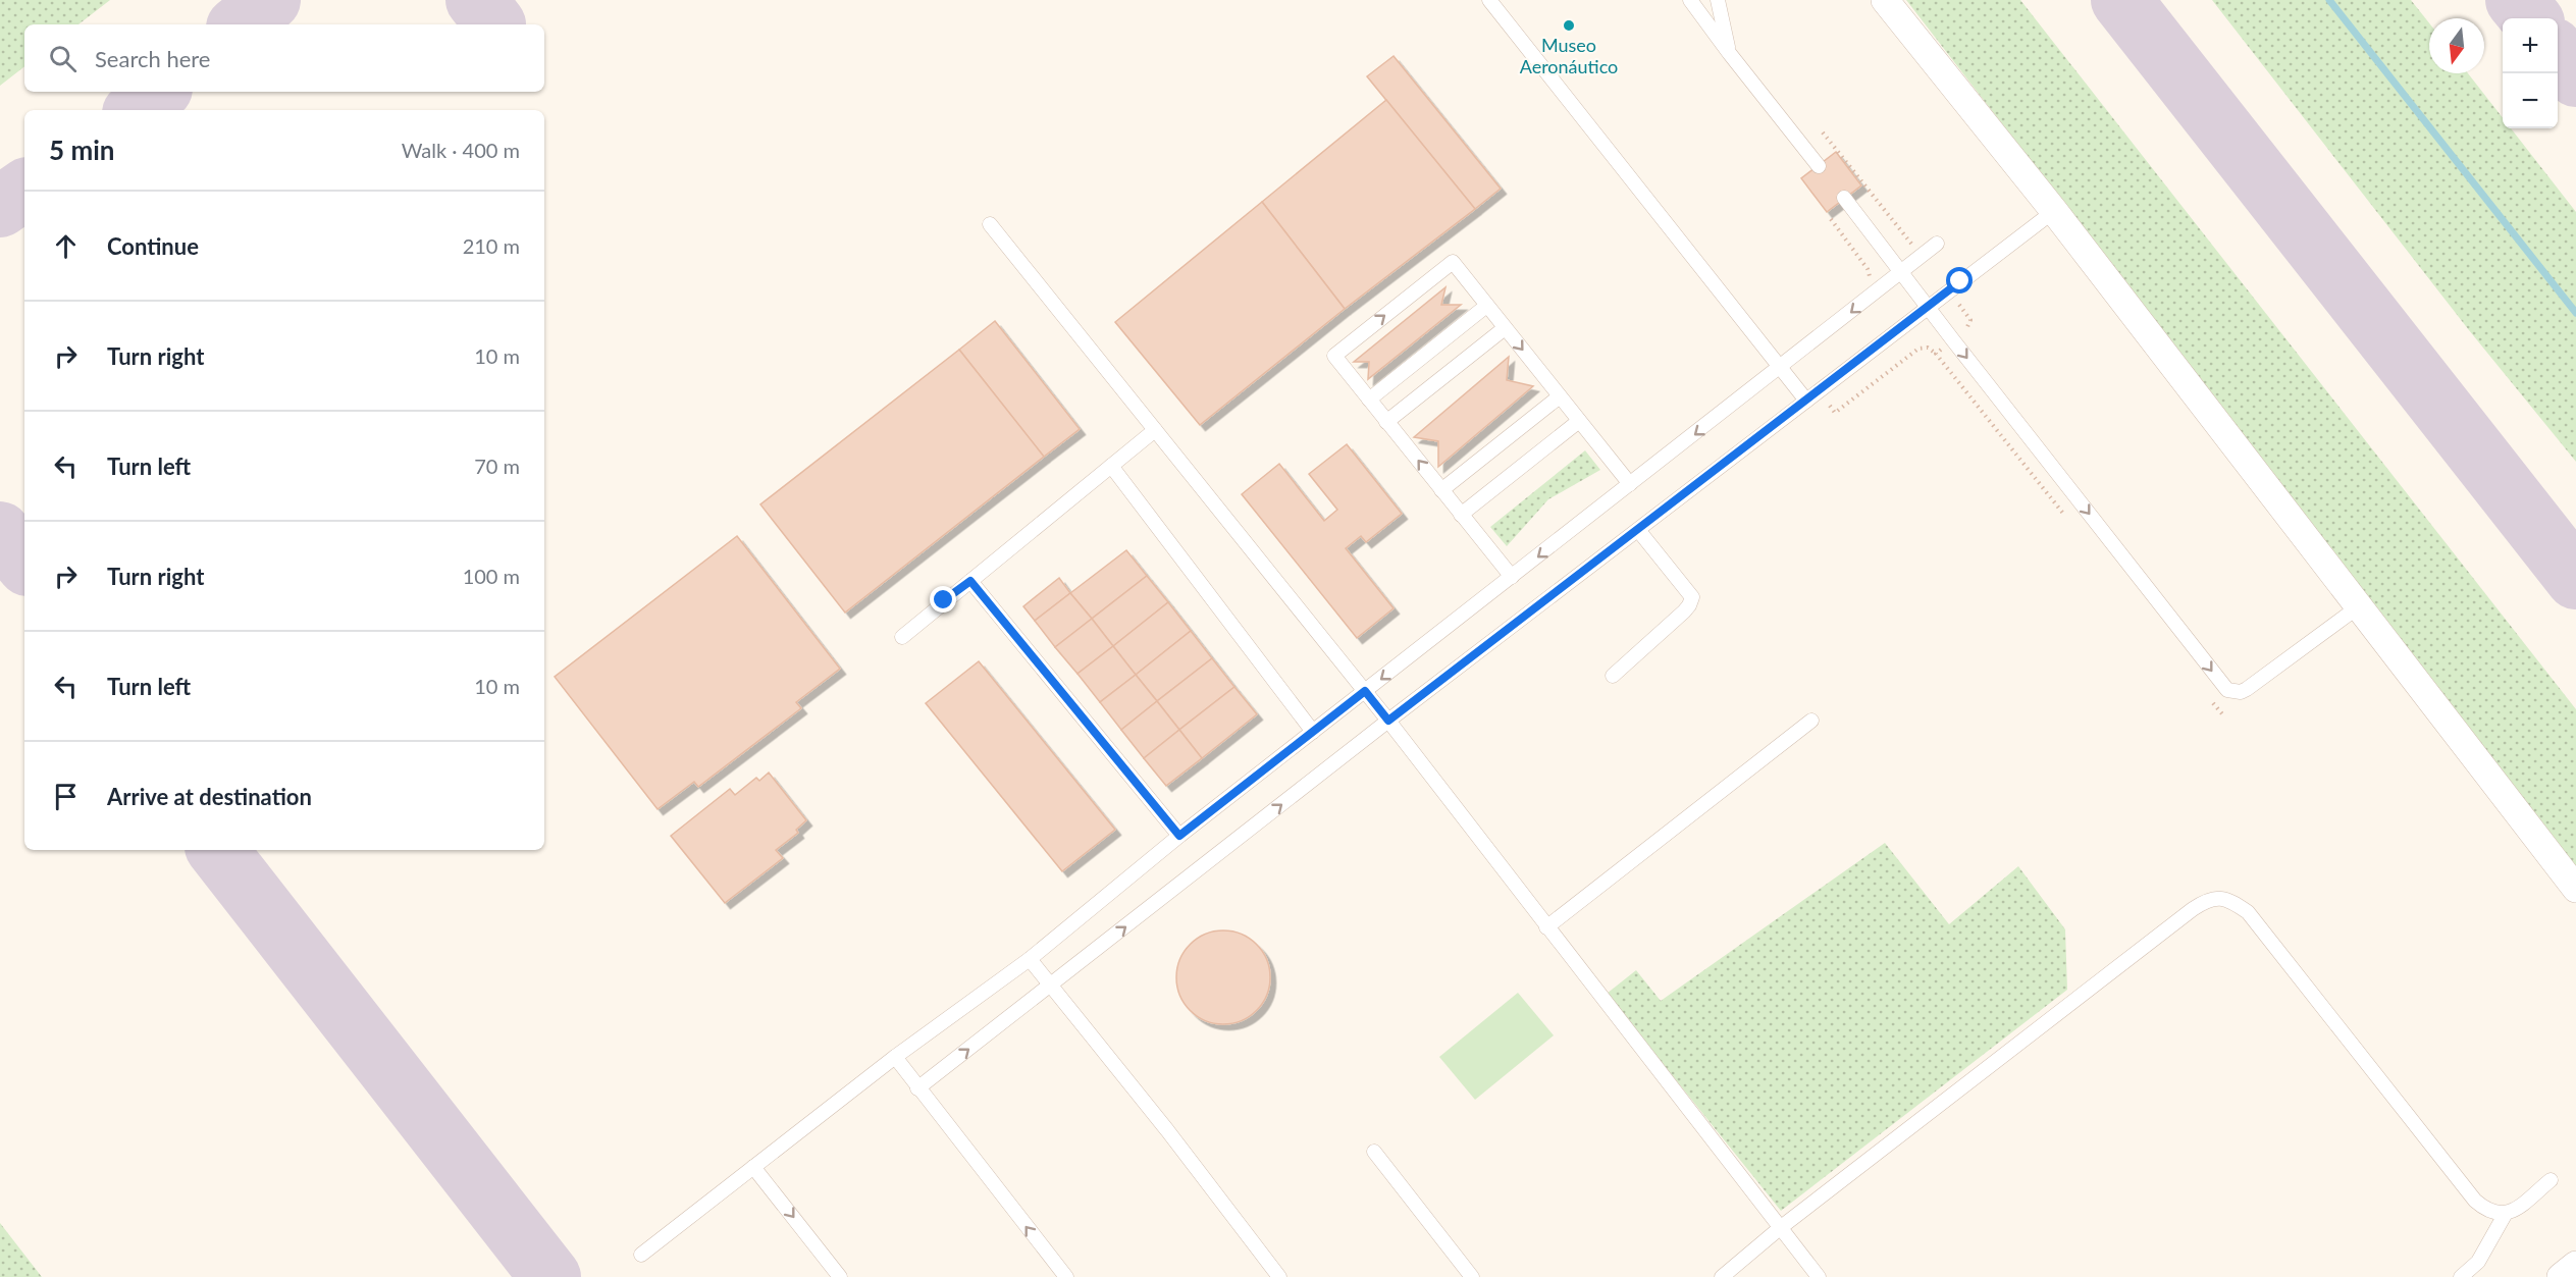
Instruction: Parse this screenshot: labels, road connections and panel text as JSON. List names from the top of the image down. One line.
{"places":["Museo Aeronáutico"],"north":"bottom","page":{"map_buttons":["+","−"],"search":"Search here","heading":["5 min","Walk · 400 m"],"list":[["Continue","210 m"],["Turn right","10 m"],["Turn left","70 m"],["Turn right","100 m"],["Turn left","10 m"],"Arrive at destination"]}}
